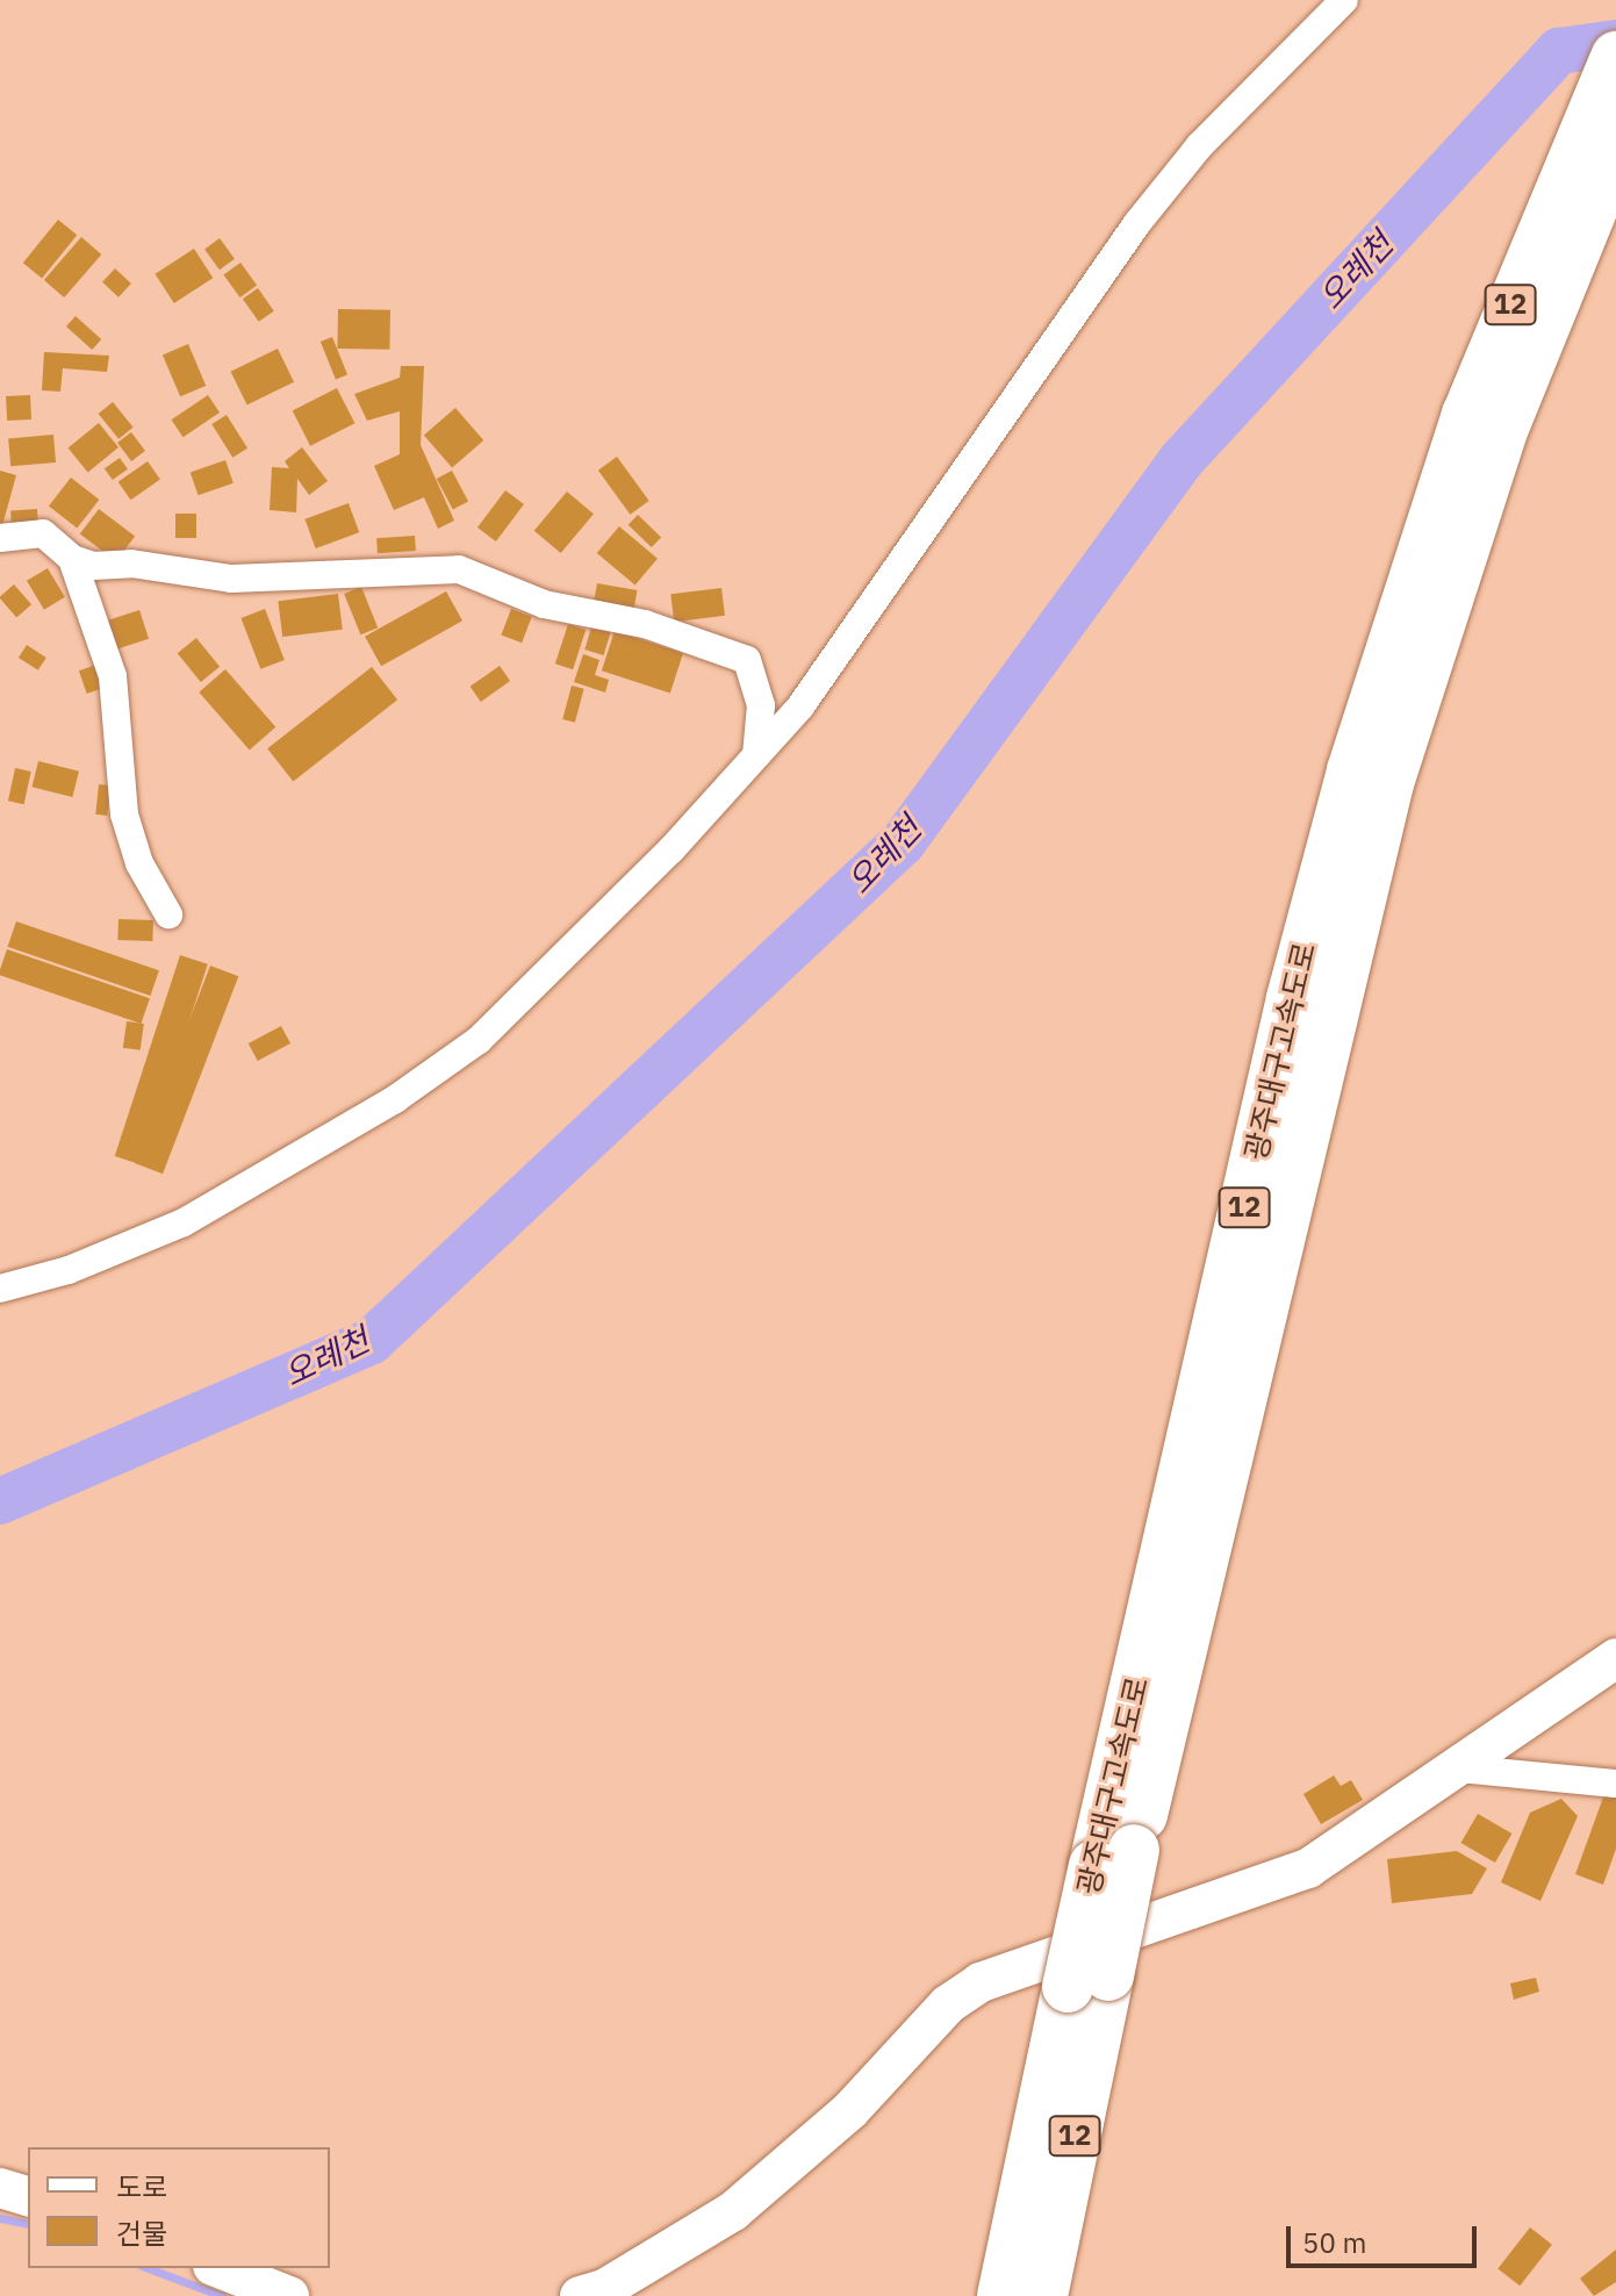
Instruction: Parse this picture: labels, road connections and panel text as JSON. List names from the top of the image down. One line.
{"streets":{"highway":["12","광주대구고속도로"]},"water":["오례천"],"legend":["도로","건물"],"scale_bar":"50 m"}
